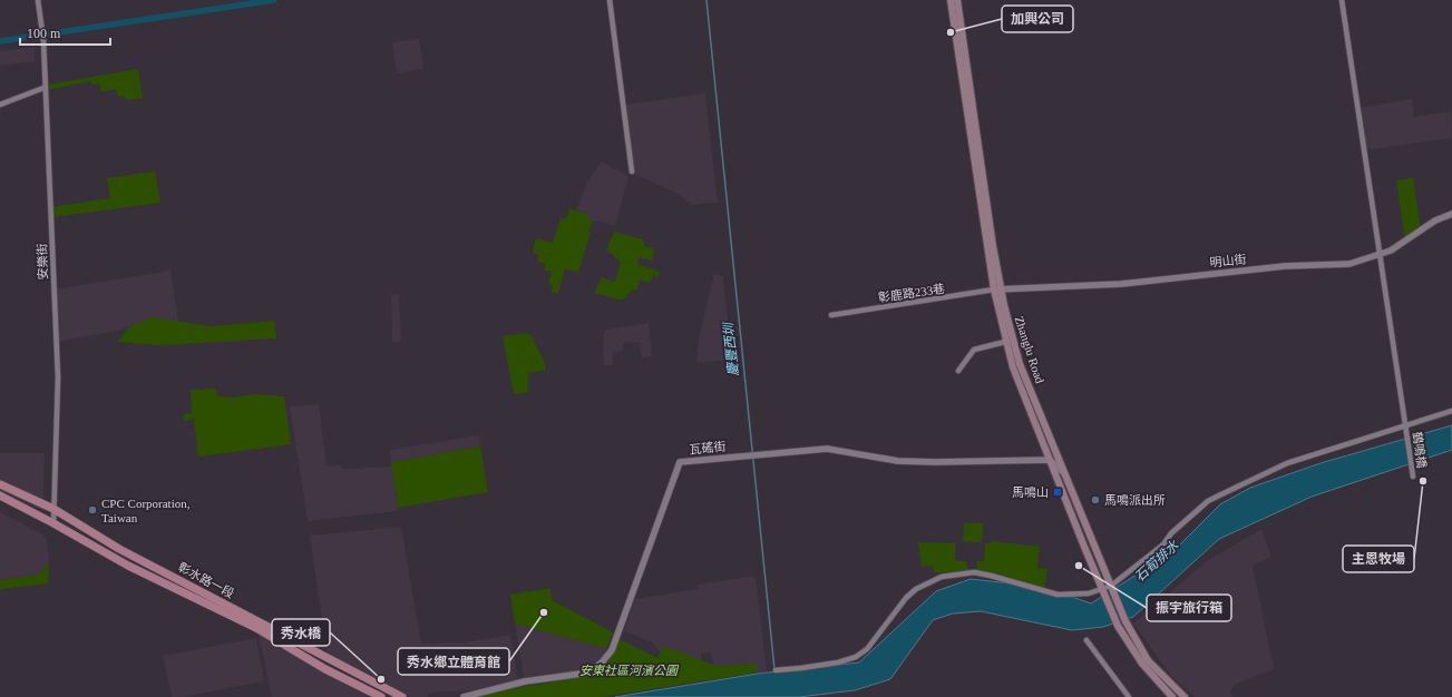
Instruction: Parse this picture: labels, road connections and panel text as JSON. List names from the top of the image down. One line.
{"streets":{"main road":["Zhanglu Road","彰水路一段"],"street":["明山街","安樂街","彰鹿路233巷","瓦磘街","鶴鳴橋"]},"crossings":[["明山街","彰鹿路233巷"],["明山街","Zhanglu Road"],["明山街","鶴鳴橋"],["安樂街","彰水路一段"],["彰鹿路233巷","Zhanglu Road"],["Zhanglu Road","瓦磘街"]],"water":["慶豐西圳","石筍排水"],"parks":["安東社區河濱公園"],"places":{"other":["加興公司","主恩牧場","馬鳴派出所","CPC Corporation, Taiwan","振宇旅行箱","秀水鄉立體育館","秀水橋"],"transit":["馬鳴山"]},"scale_bar":"100 m"}
